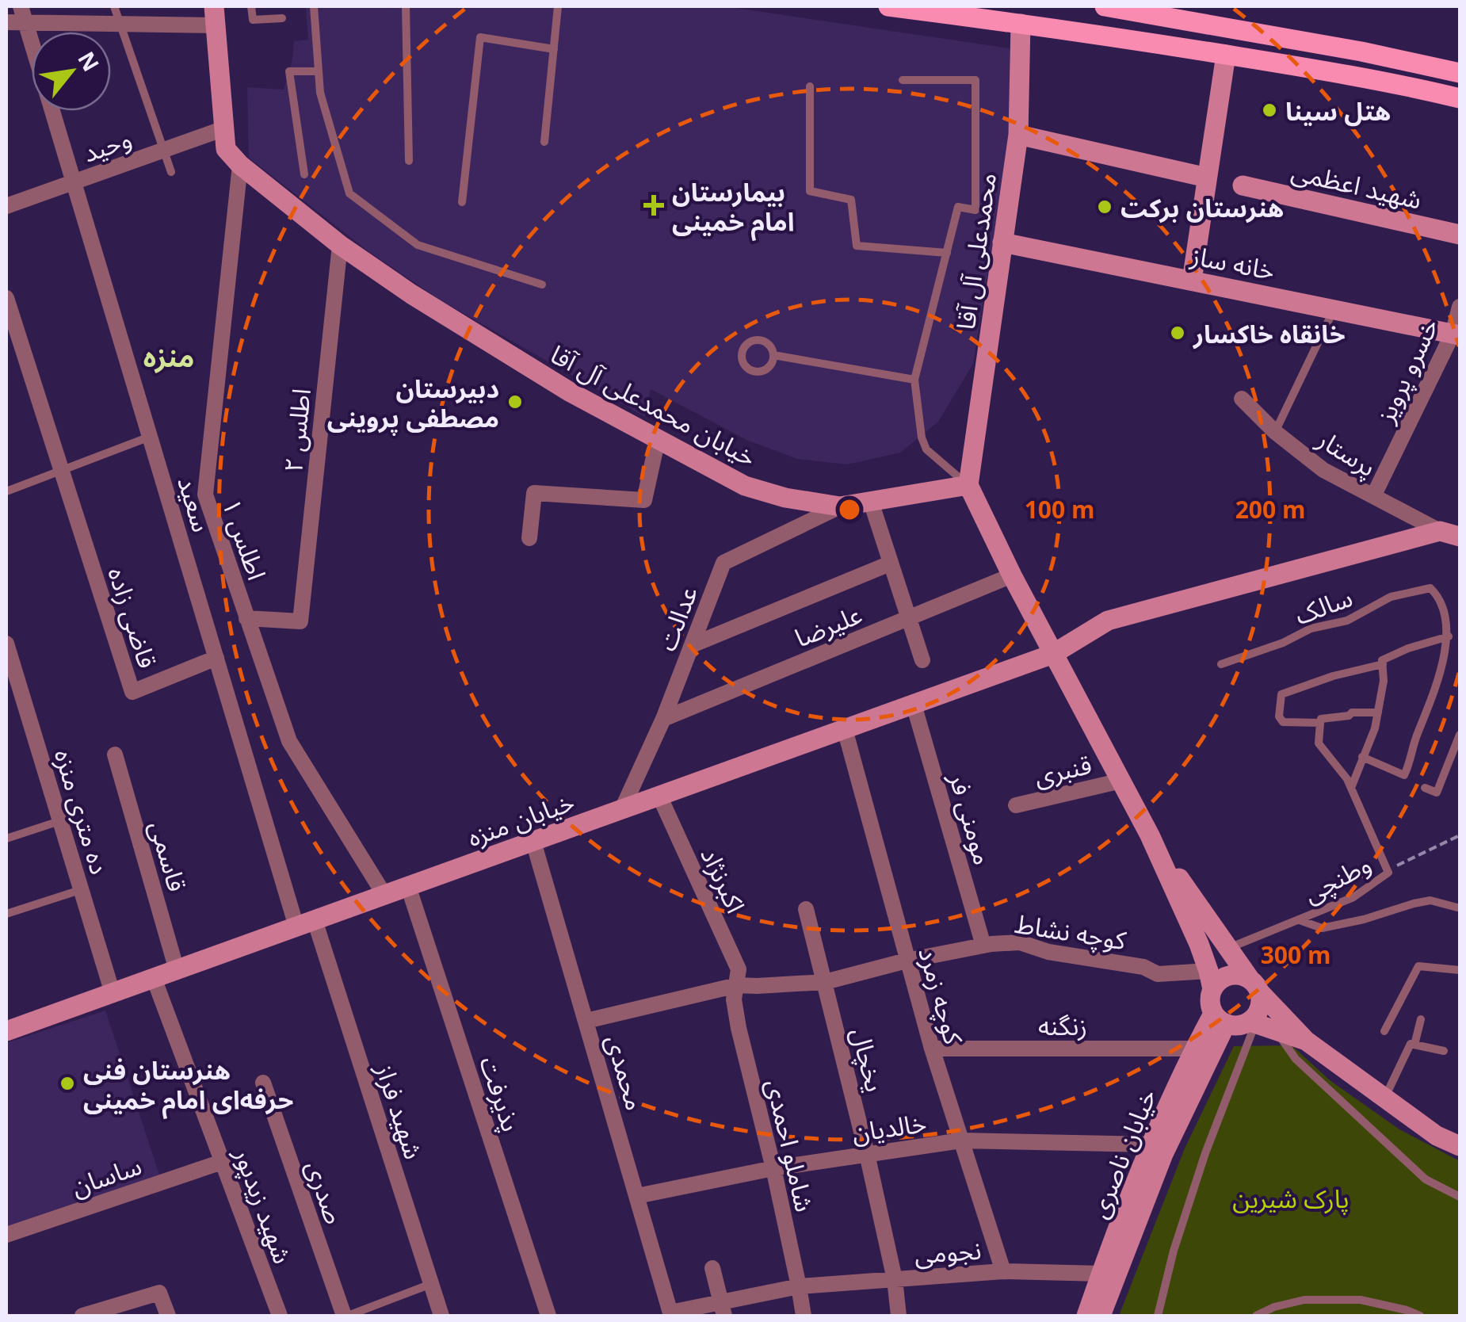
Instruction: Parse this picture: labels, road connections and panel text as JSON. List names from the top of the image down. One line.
{"streets":{"street":["وحید","شهید اعظمی","محمدعلی آل آقا","خانه ساز","خسرو پرویز","خیابان محمدعلی آل آقا","اطلس ۲","پرستار","سعید","اطلس ۱","قاضی زاده","عدالت","علیرضا","قنبری","ده متری منزه","خیابان منزه","مومنی فر","قاسمی","اکبرنژاد","کوچه نشاط","کوچه زمرد","زنگنه","یخچال","محمدی","پذیرفت","شهید فراز","خالدیان","شاملو احمدی","خیابان ناصری","ساسان","صدری","شهید زیدپور","نجومی"],"lane":["سالک","وطنچی"]},"crossings":[["وحید","خیابان محمدعلی آل آقا"],["وحید","سعید"],["محمدعلی آل آقا","خانه ساز"],["محمدعلی آل آقا","خیابان محمدعلی آل آقا"],["خانه ساز","خسرو پرویز"],["خسرو پرویز","پرستار"],["خیابان محمدعلی آل آقا","اطلس ۲"],["خیابان محمدعلی آل آقا","اطلس ۱"],["خیابان محمدعلی آل آقا","عدالت"],["اطلس ۲","اطلس ۱"],["پرستار","خیابان منزه"],["سعید","قاضی زاده"],["سعید","خیابان منزه"],["سعید","شهید فراز"],["اطلس ۱","خیابان منزه"],["عدالت","علیرضا"],["عدالت","خیابان منزه"],["ده متری منزه","خیابان منزه"],["خیابان منزه","مومنی فر"],["خیابان منزه","قاسمی"],["خیابان منزه","اکبرنژاد"],["خیابان منزه","کوچه زمرد"],["خیابان منزه","محمدی"],["خیابان منزه","پذیرفت"],["خیابان منزه","شهید فراز"],["خیابان منزه","شهید زیدپور"],["مومنی فر","کوچه نشاط"],["اکبرنژاد","کوچه نشاط"],["اکبرنژاد","شاملو احمدی"],["کوچه نشاط","کوچه زمرد"],["کوچه نشاط","یخچال"],["کوچه نشاط","محمدی"],["کوچه نشاط","شاملو احمدی"],["کوچه نشاط","خیابان ناصری"],["کوچه زمرد","زنگنه"],["کوچه زمرد","خالدیان"],["کوچه زمرد","نجومی"],["زنگنه","خیابان ناصری"],["یخچال","خالدیان"],["یخچال","نجومی"],["محمدی","خالدیان"],["محمدی","نجومی"],["خالدیان","شاملو احمدی"],["خالدیان","خیابان ناصری"],["شاملو احمدی","نجومی"],["خیابان ناصری","نجومی"],["ساسان","شهید زیدپور"]],"districts":["منزه"],"parks":["پارک شیرین"],"places":{"other":["هتل سینا","هنرستان برکت","خانقاه خاکسار","دبیرستان مصطفی پروینی","هنرستان فنی حرفه‌ای امام خمینی"],"health":["بیمارستان امام خمینی"]},"north":"top right","rings":["100 m","200 m","300 m"]}
